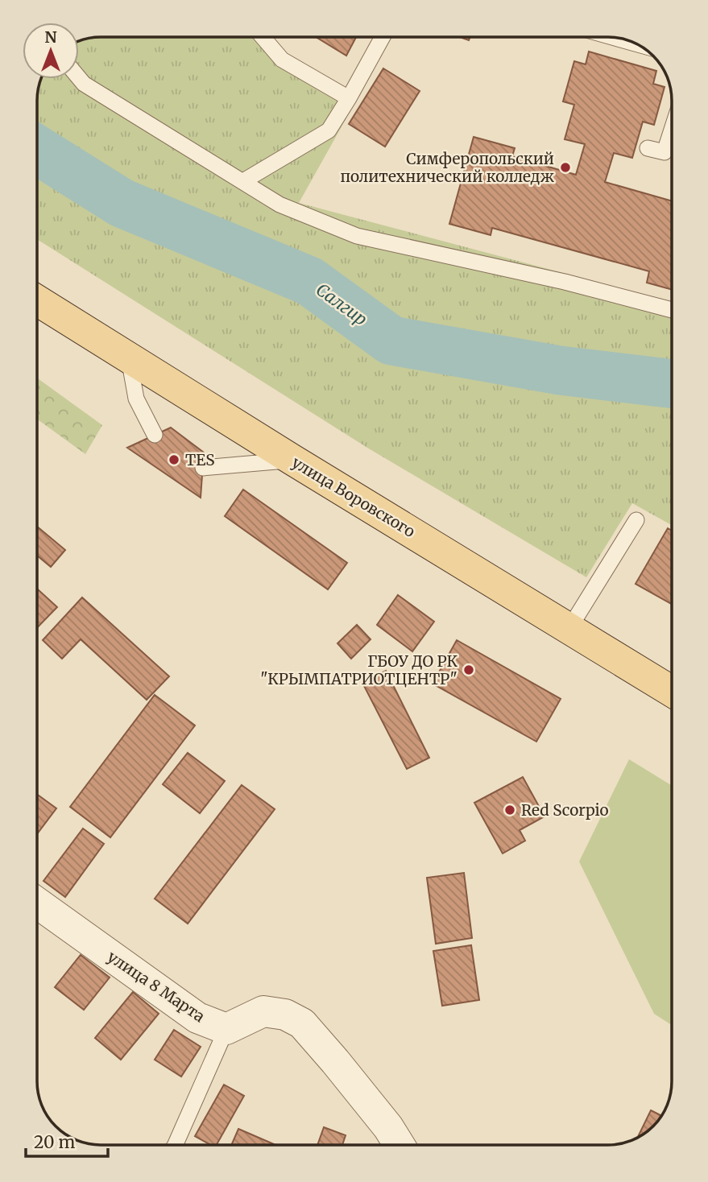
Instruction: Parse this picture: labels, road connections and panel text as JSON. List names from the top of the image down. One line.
{"streets":{"main road":["улица Воровского"],"street":["улица 8 Марта"]},"water":["Салгир"],"places":["Симферопольский политехнический колледж","TES","ГБОУ ДО РК \"КРЫМПАТРИОТЦЕНТР\"","Red Scorpio"],"scale_bar":"20 m","north":"top"}
